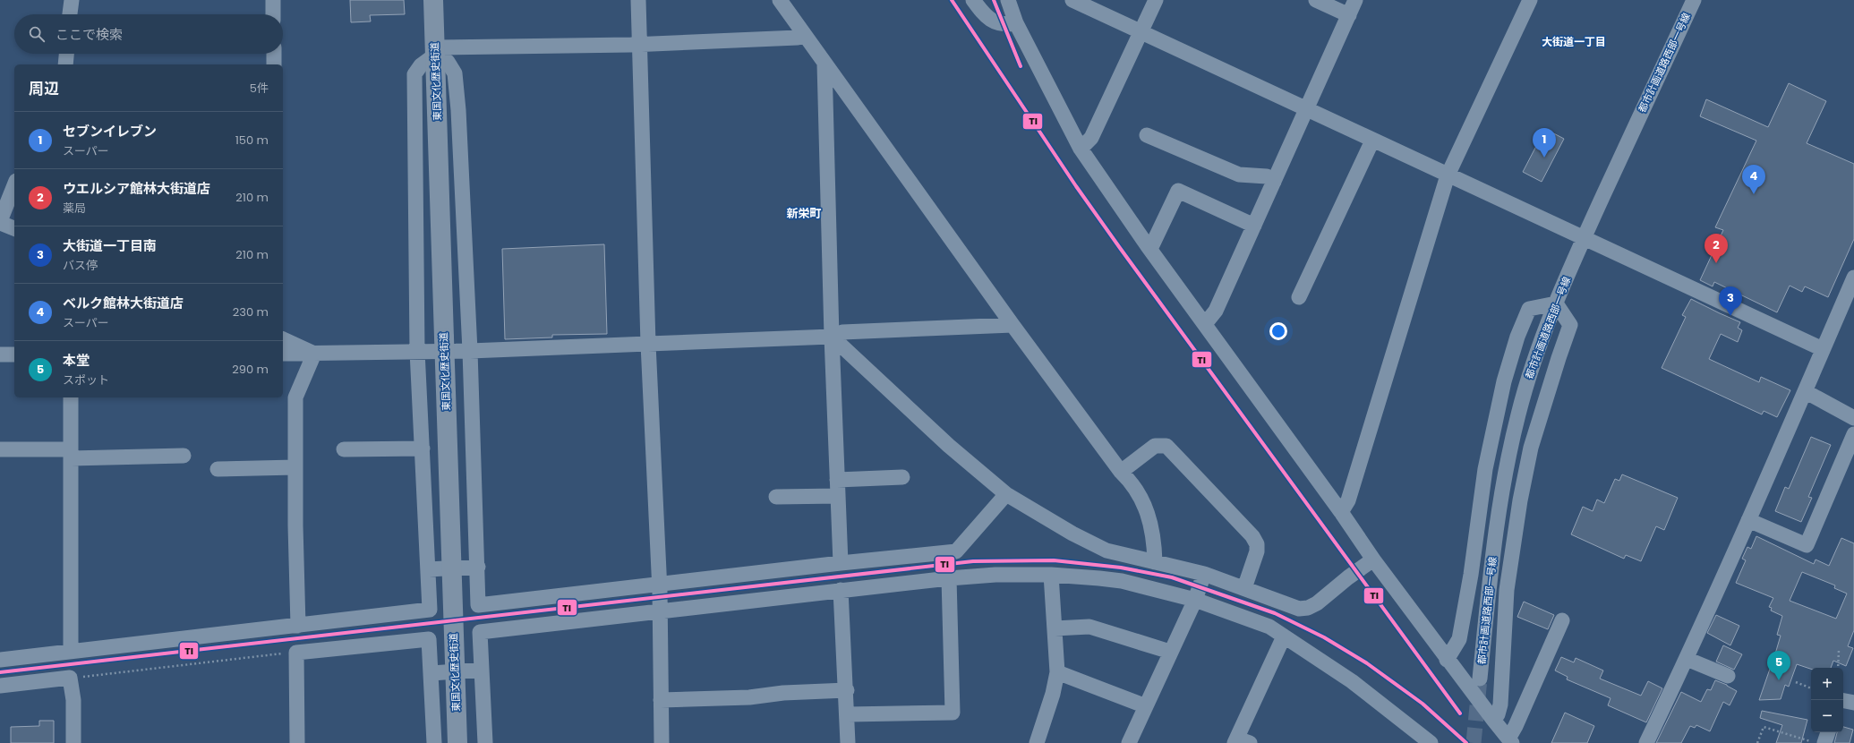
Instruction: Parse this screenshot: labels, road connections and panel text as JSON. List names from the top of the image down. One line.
{"streets":{"highway":["東国文化歴史街道"],"street":["都市計画道路西部一号線"]},"districts":["大街道一丁目","新栄町"],"lines":["transit line TI"],"page":{"search":"ここで検索","heading":["周辺","5件"],"list":[{"mark":"1","name":"セブンイレブン","note":"スーパー","value":"150 m"},{"mark":"2","name":"ウエルシア館林大街道店","note":"薬局","value":"210 m"},{"mark":"3","name":"大街道一丁目南","note":"バス停","value":"210 m"},{"mark":"4","name":"ベルク館林大街道店","note":"スーパー","value":"230 m"},{"mark":"5","name":"本堂","note":"スポット","value":"290 m"}],"pins":["1","4","2","3","5"],"map_buttons":["+","−"]}}
